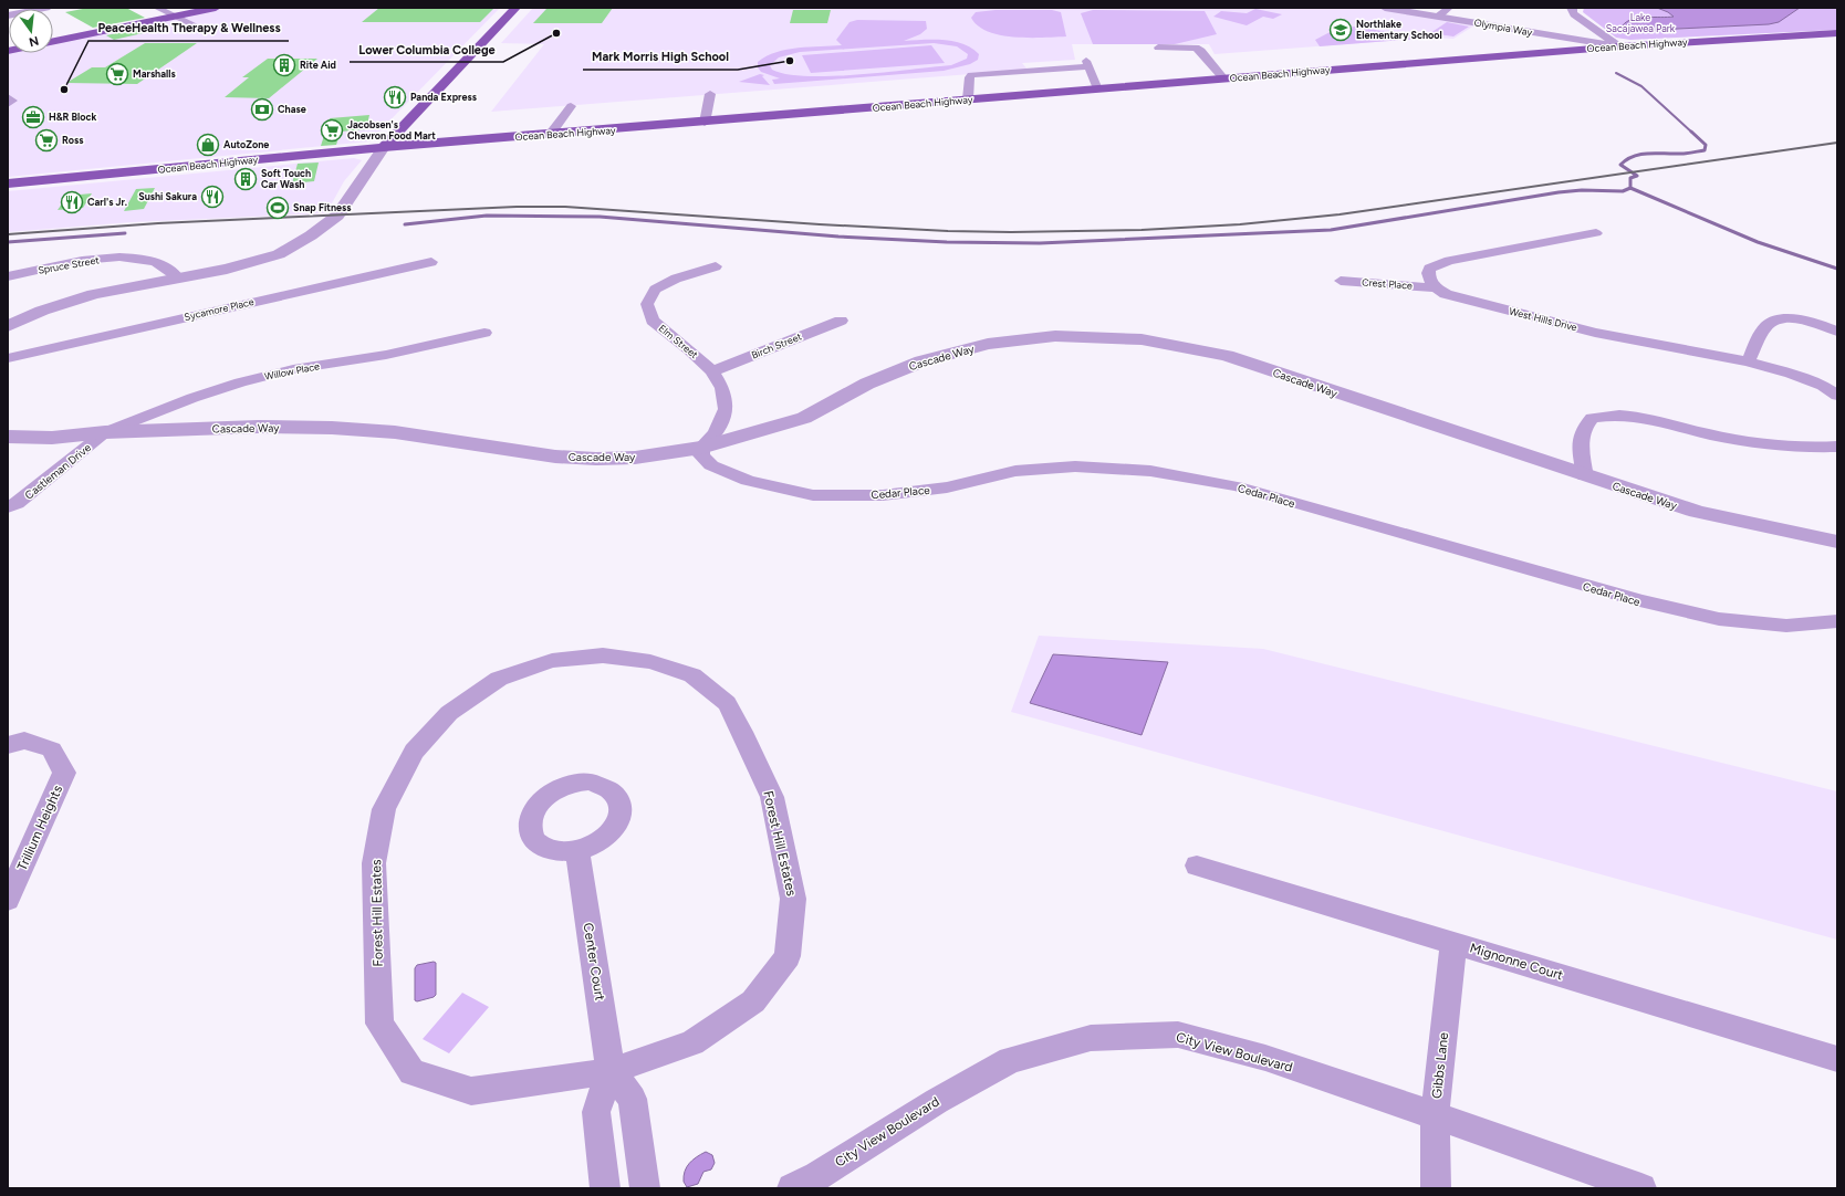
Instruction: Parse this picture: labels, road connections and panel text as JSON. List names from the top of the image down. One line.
{"streets":{"main road":["Ocean Beach Highway"],"street":["Olympia Way","Spruce Street","Crest Place","Sycamore Place","West Hills Drive","Elm Street","Birch Street","Cascade Way","Willow Place","Castleman Drive","Cedar Place","Trillium Heights","Forest Hill Estates","Center Court","Mignonne Court","City View Boulevard","Gibbs Lane"]},"crossings":[["Olympia Way","Ocean Beach Highway"],["Crest Place","West Hills Drive"],["Elm Street","Birch Street"],["Elm Street","Cascade Way"],["Elm Street","Cedar Place"],["Cascade Way","Willow Place"],["Cascade Way","Castleman Drive"],["Cascade Way","Cedar Place"],["Willow Place","Castleman Drive"],["Forest Hill Estates","Center Court"],["Mignonne Court","Gibbs Lane"],["City View Boulevard","Gibbs Lane"]],"parks":["Lake Sacajawea Park"],"places":{"school or university":["Northlake Elementary School"],"other":["Lower Columbia College","Mark Morris High School","PeaceHealth Therapy & Wellness"],"building":["Rite Aid","Soft Touch Car Wash"],"supermarket":["Marshalls","Jacobsen's Chevron Food Mart","Ross"],"restaurant":["Panda Express","Sushi Sakura","Carl's Jr."],"bank":["Chase"],"office":["H&R Block"],"shop":["AutoZone"],"sports":["Snap Fitness"]},"north":"bottom"}
